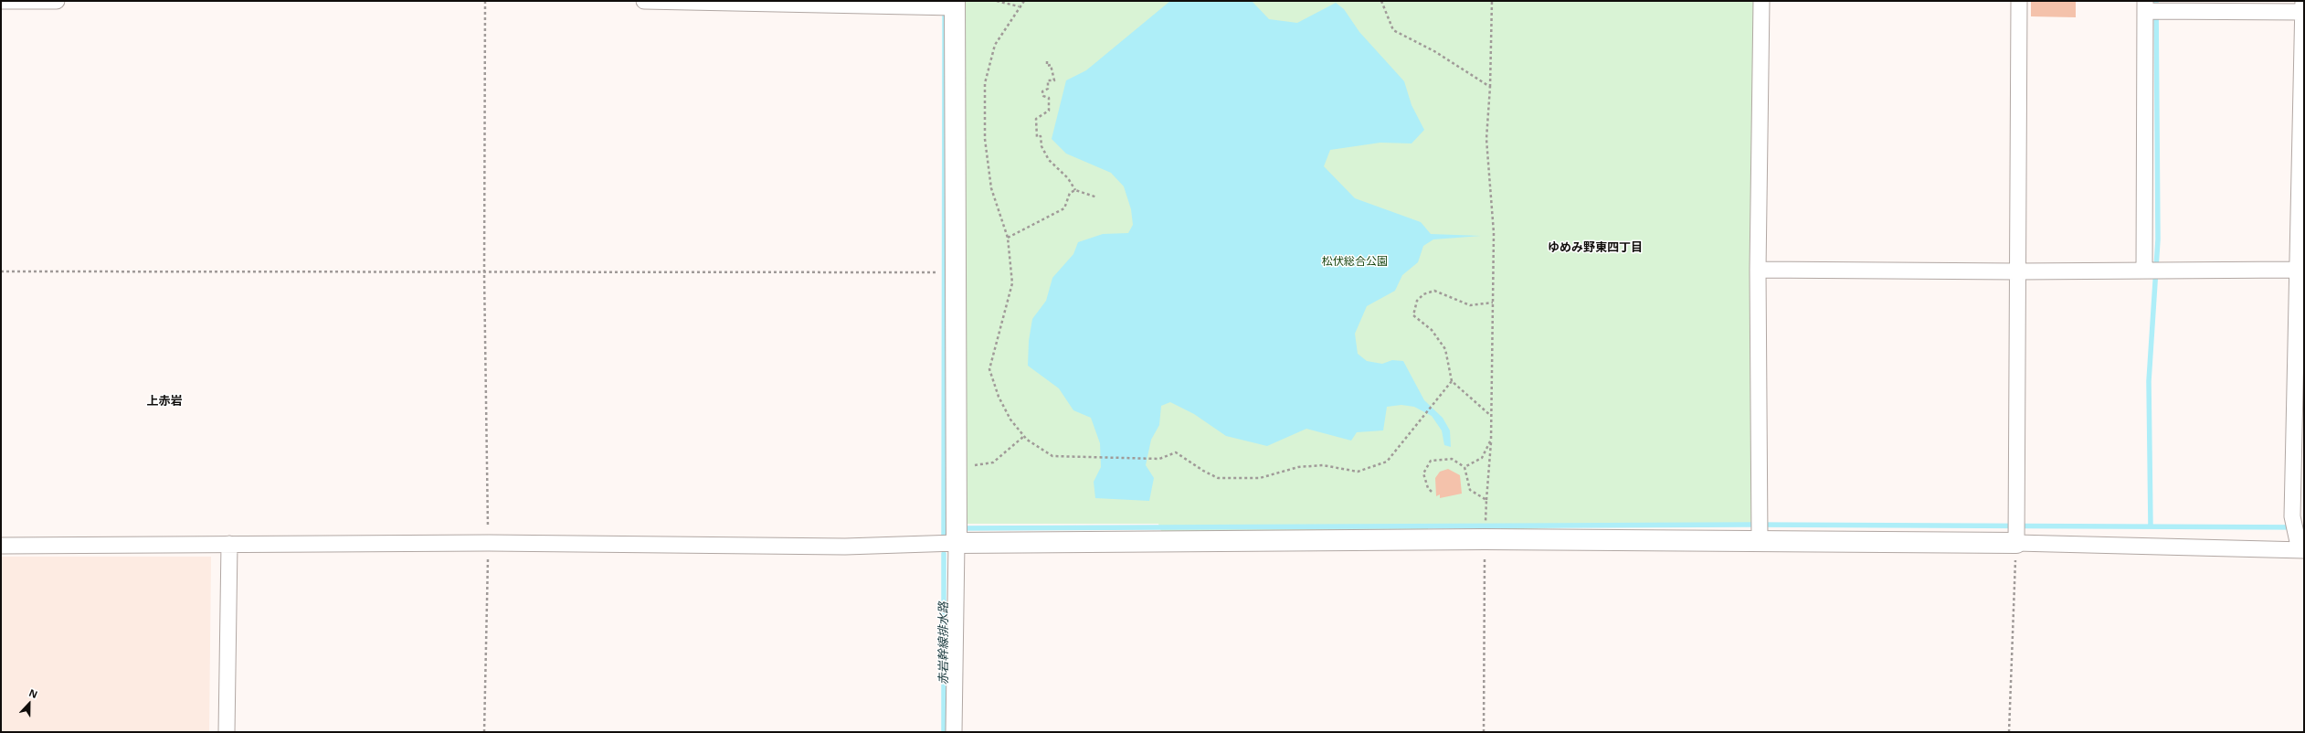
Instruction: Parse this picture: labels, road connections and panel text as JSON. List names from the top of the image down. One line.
{"districts":["ゆめみ野東四丁目","上赤岩"],"water":["赤岩幹線排水路"],"parks":["松伏総合公園"],"north":"top"}
